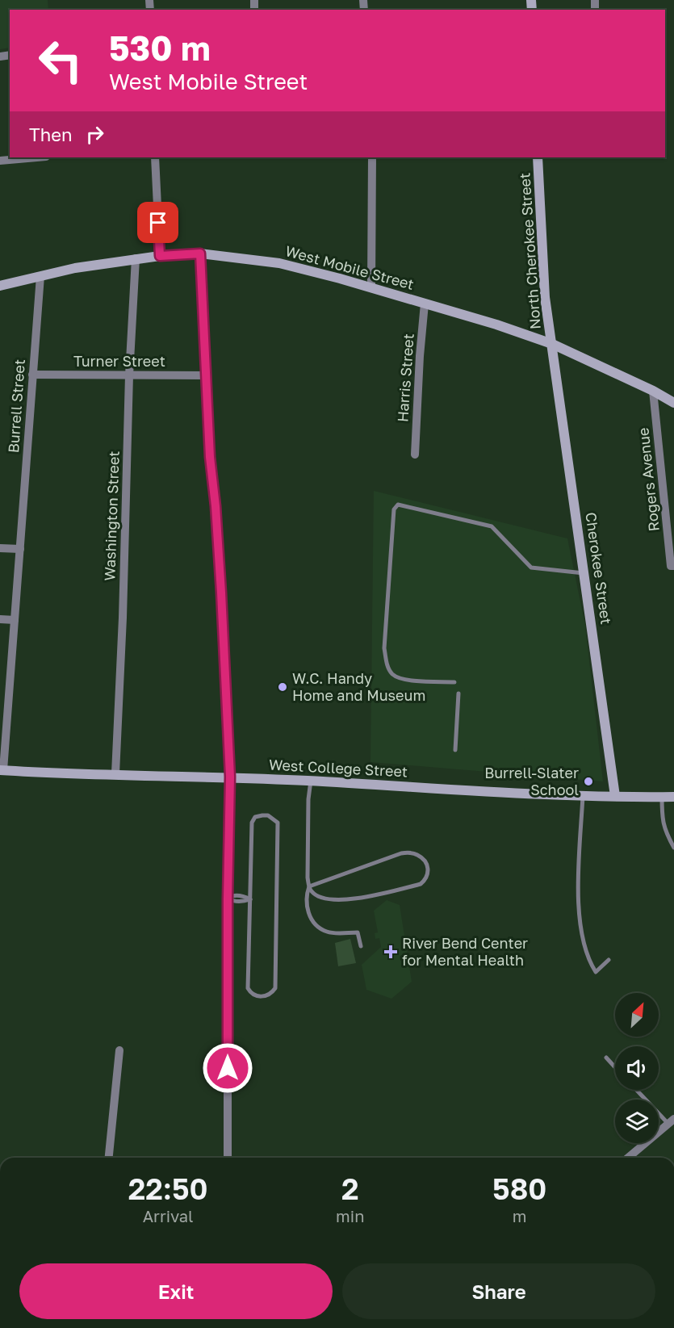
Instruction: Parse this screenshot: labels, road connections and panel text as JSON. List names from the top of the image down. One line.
{"streets":{"street":["North Cherokee Street","West Mobile Street","Turner Street","Harris Street","Burrell Street","Rogers Avenue","Washington Street","Cherokee Street","West College Street"]},"crossings":[["North Cherokee Street","West Mobile Street"],["North Cherokee Street","Cherokee Street"],["West Mobile Street","Harris Street"],["West Mobile Street","Burrell Street"],["West Mobile Street","Rogers Avenue"],["West Mobile Street","Washington Street"],["West Mobile Street","Cherokee Street"],["Turner Street","Burrell Street"],["Turner Street","Washington Street"],["Burrell Street","West College Street"],["Washington Street","West College Street"],["Cherokee Street","West College Street"]],"places":{"other":["W.C. Handy Home and Museum","Burrell-Slater School"],"health":["River Bend Center for Mental Health"]},"north":"top right","page":{"turn":["530 m","West Mobile Street"],"then":"Then","eta":["22:50","Arrival","2","min","580","m"],"buttons":["Exit","Share"]}}
